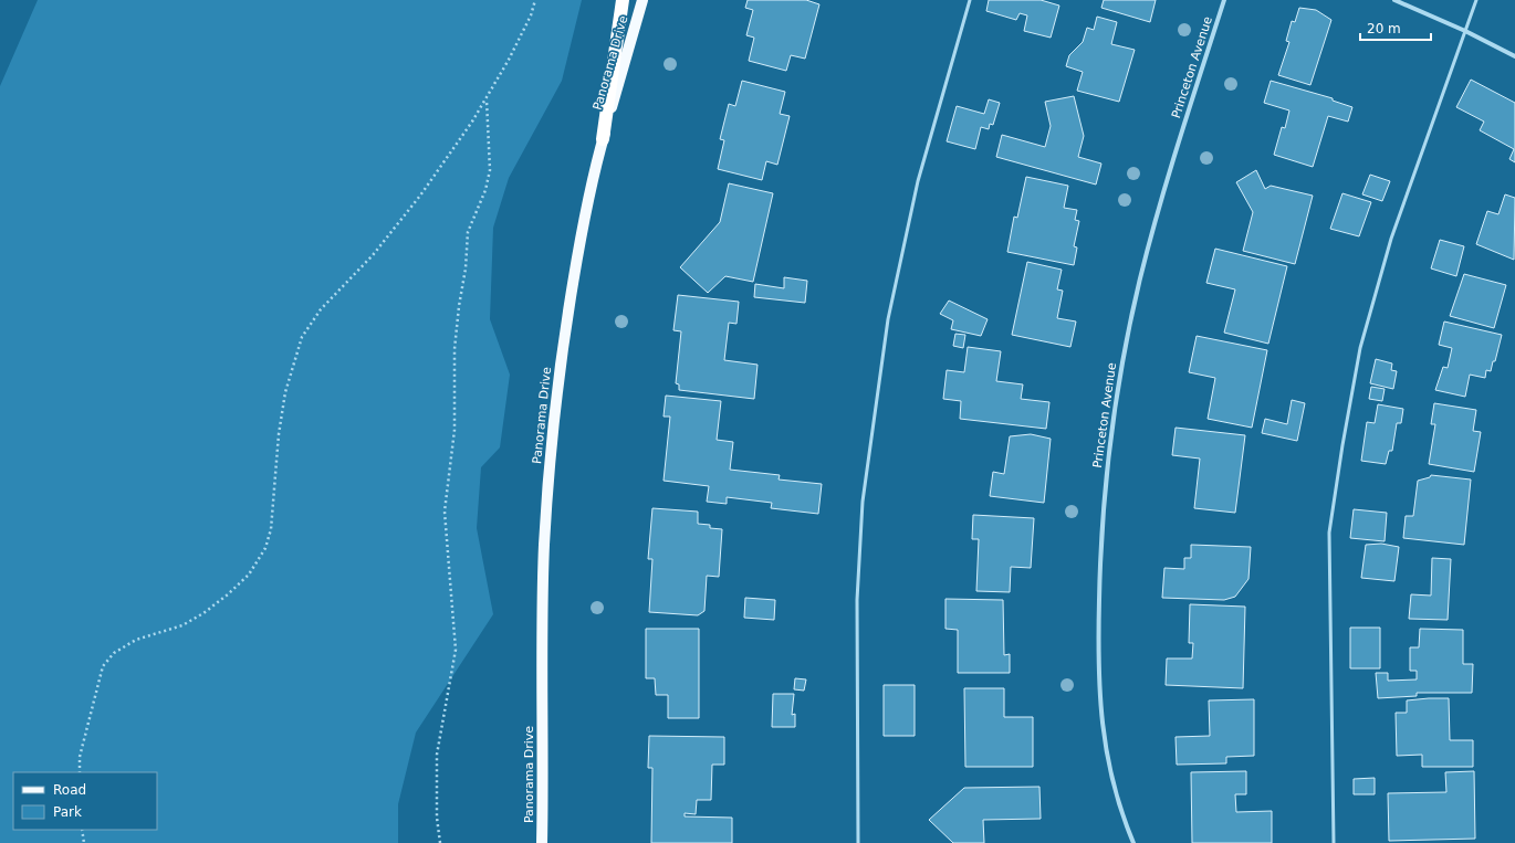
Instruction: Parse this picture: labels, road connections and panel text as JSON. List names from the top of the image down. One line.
{"streets":{"main road":["Panorama Drive"],"street":["Princeton Avenue"]},"legend":["Road","Park"],"scale_bar":"20 m"}
